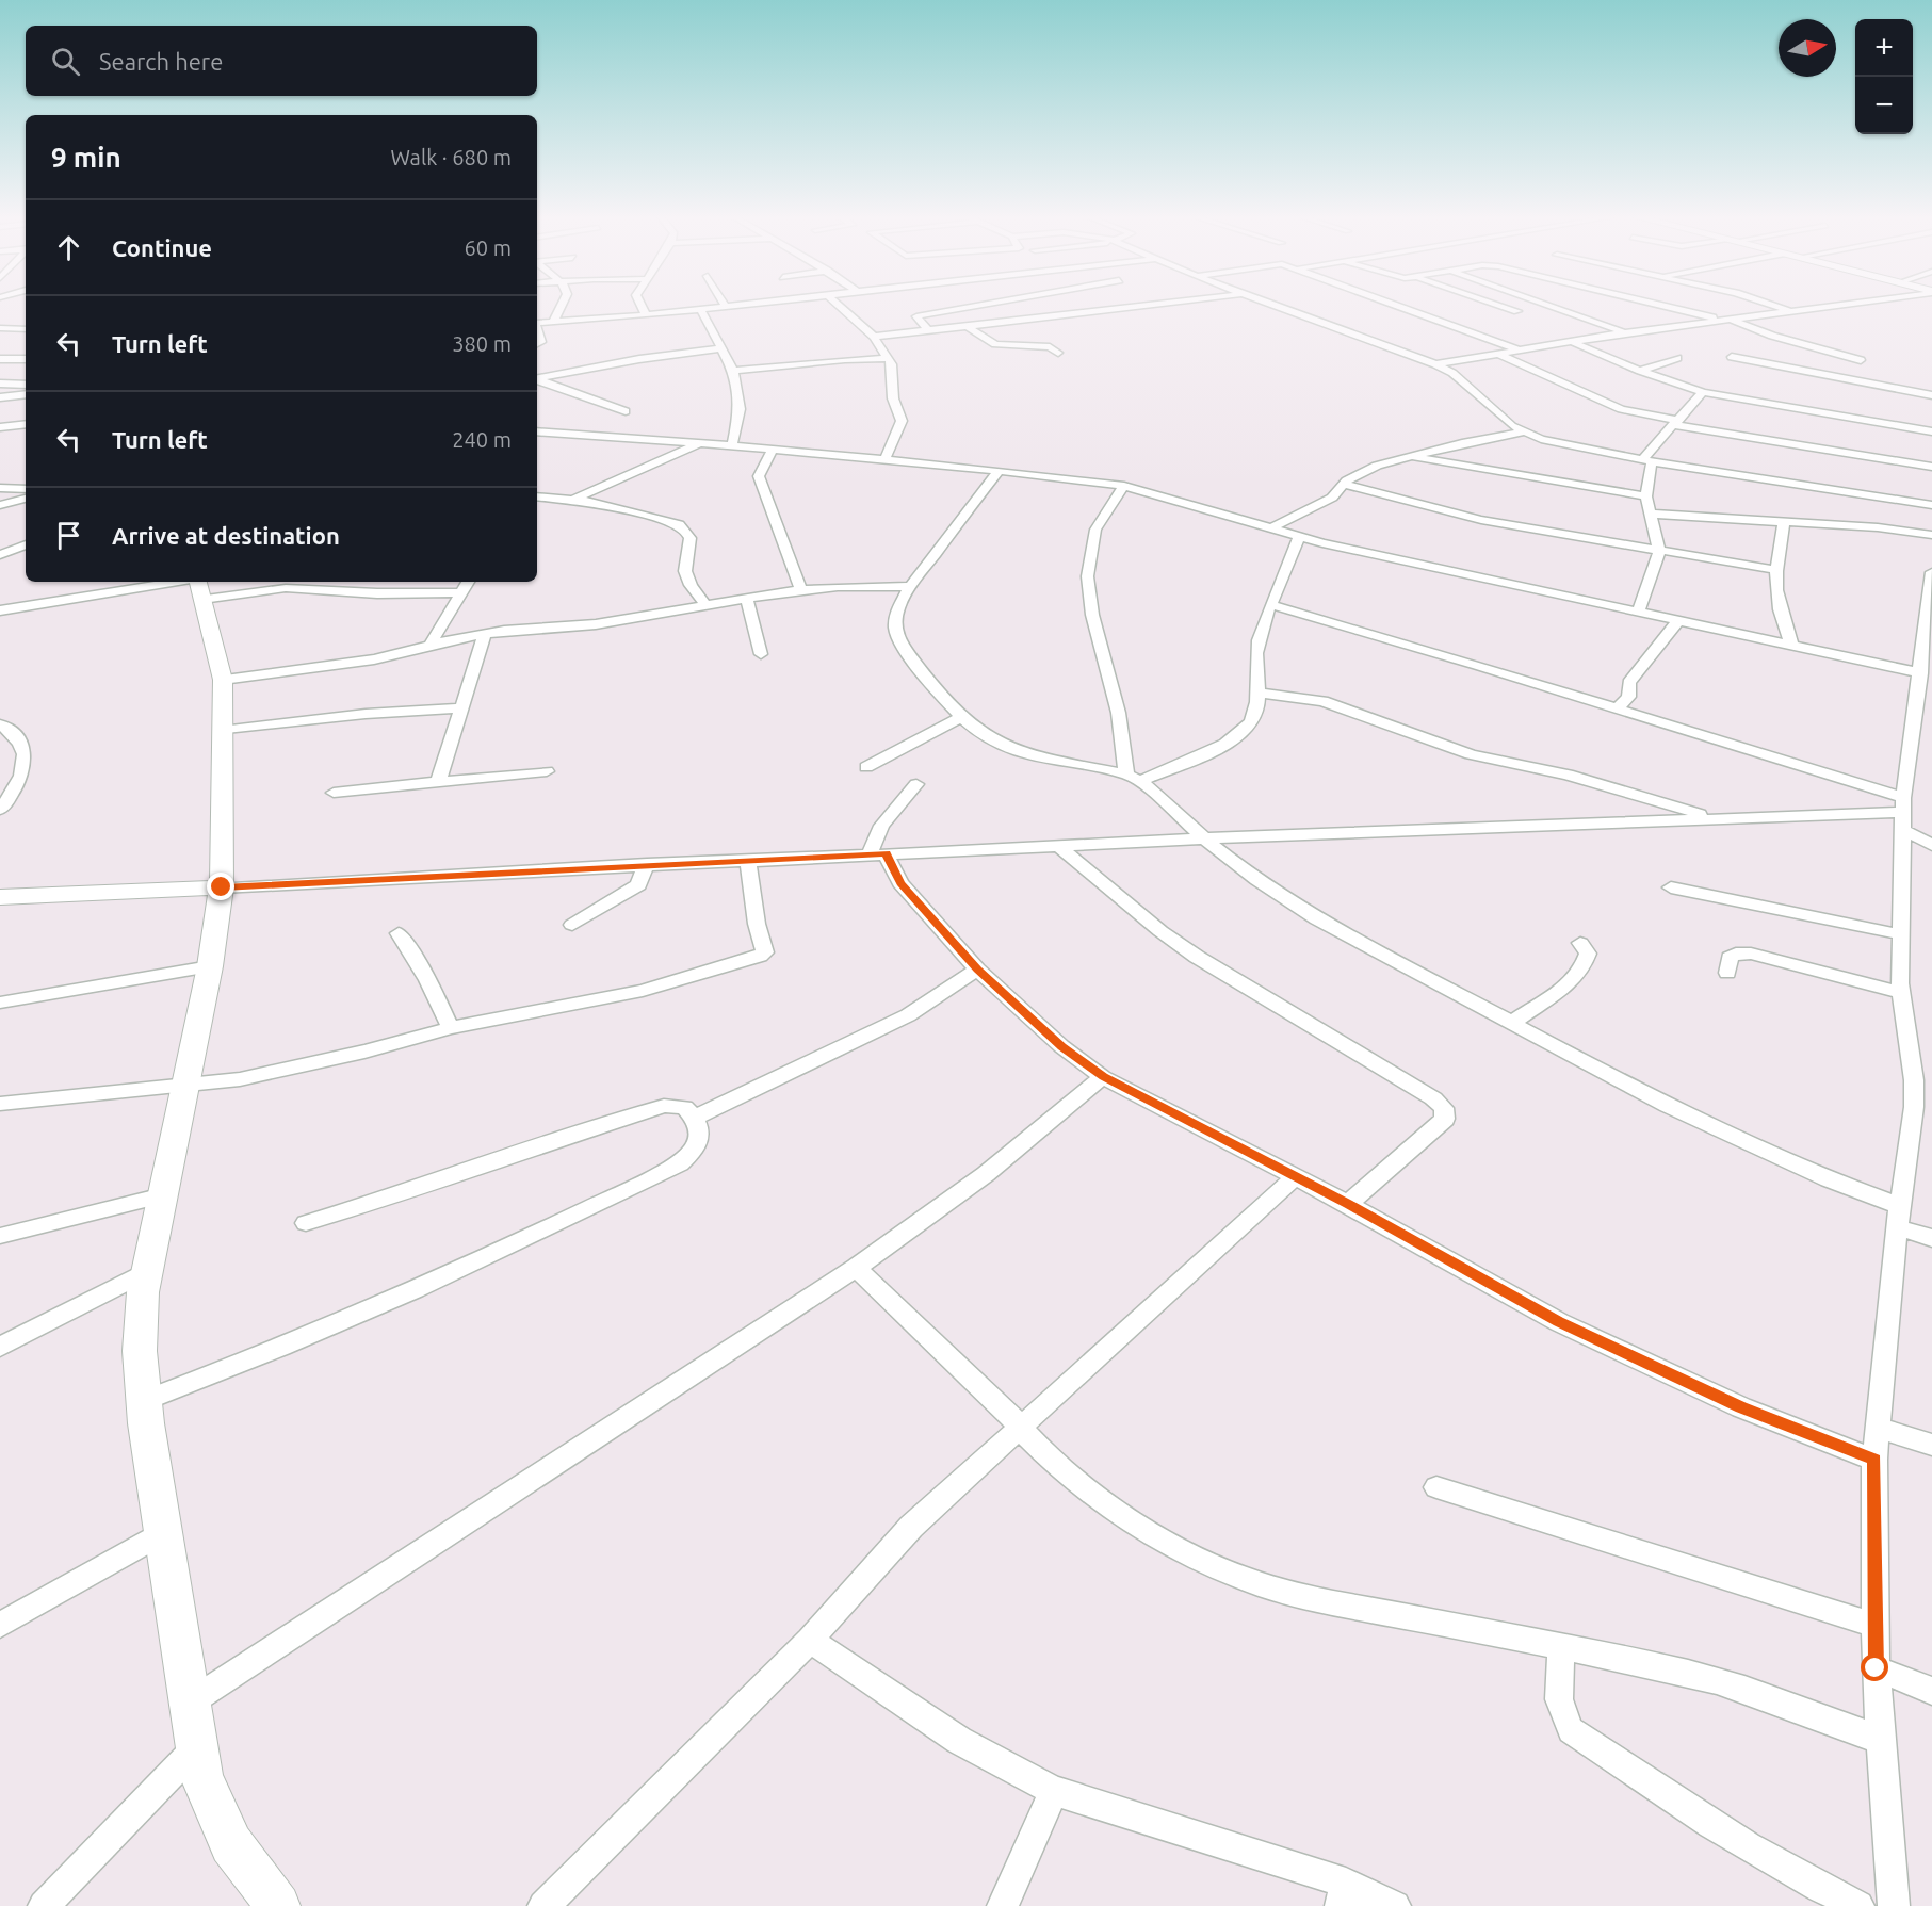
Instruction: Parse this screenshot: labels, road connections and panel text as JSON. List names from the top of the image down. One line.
{"north":"right","page":{"map_buttons":["+","−"],"search":"Search here","heading":["9 min","Walk · 680 m"],"list":[["Continue","60 m"],["Turn left","380 m"],["Turn left","240 m"],"Arrive at destination"]}}
